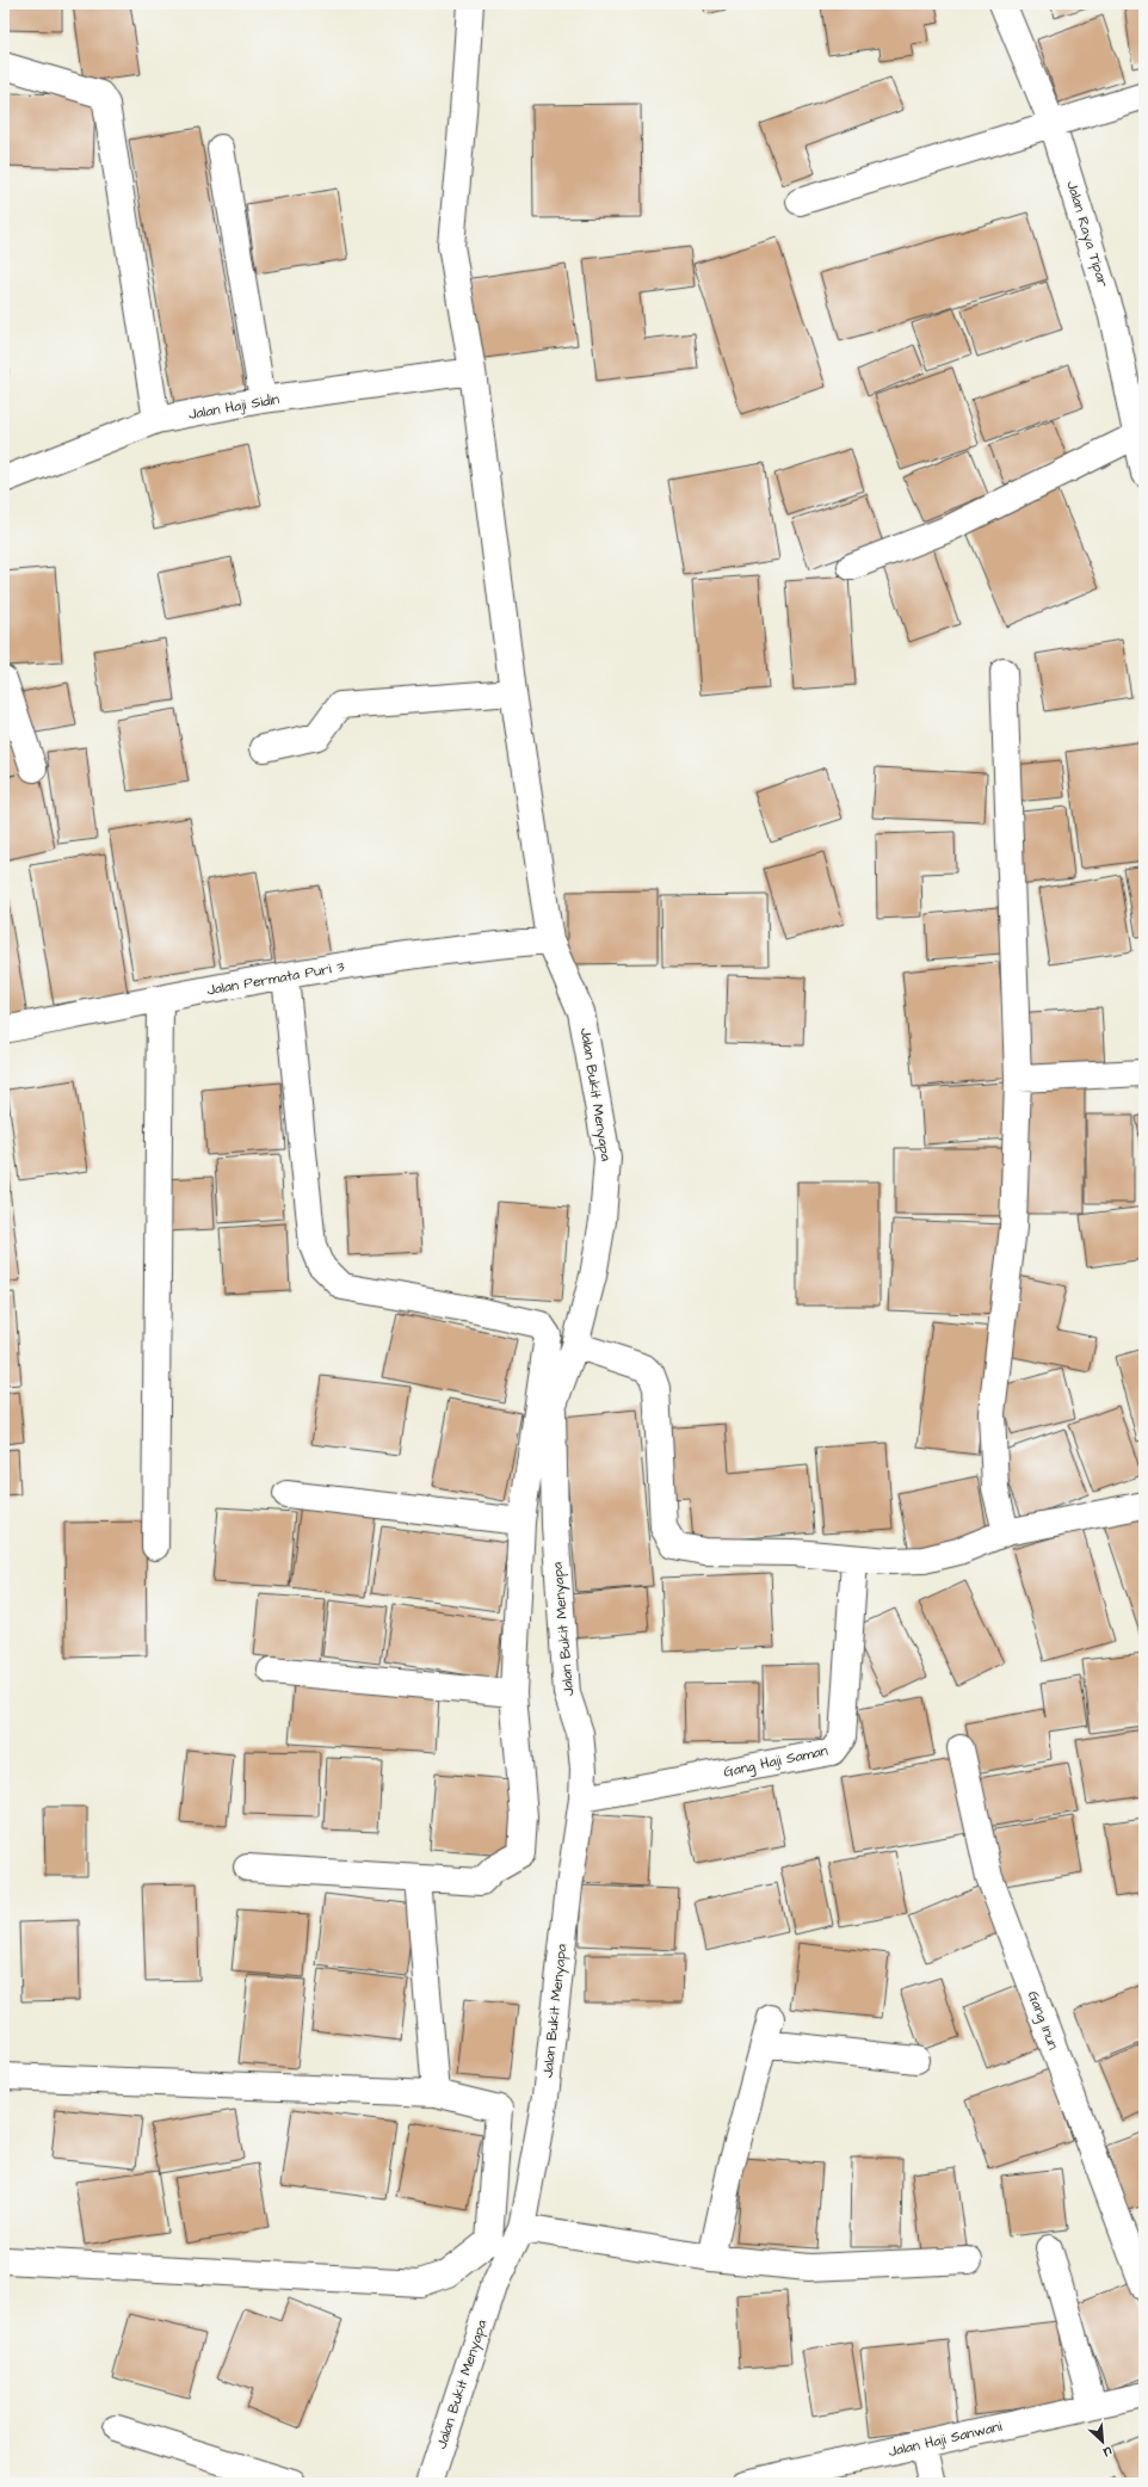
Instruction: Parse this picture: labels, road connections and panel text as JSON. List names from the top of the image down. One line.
{"streets":{"street":["Jalan Raya Tipar","Jalan Haji Sidin","Jalan Permata Puri 3","Jalan Bukit Menyapa","Gang Haji Saman","Gang Inun","Jalan Haji Sanwani"]},"crossings":[["Jalan Haji Sidin","Jalan Bukit Menyapa"],["Jalan Permata Puri 3","Jalan Bukit Menyapa"],["Jalan Bukit Menyapa","Gang Haji Saman"]],"north":"bottom right"}
